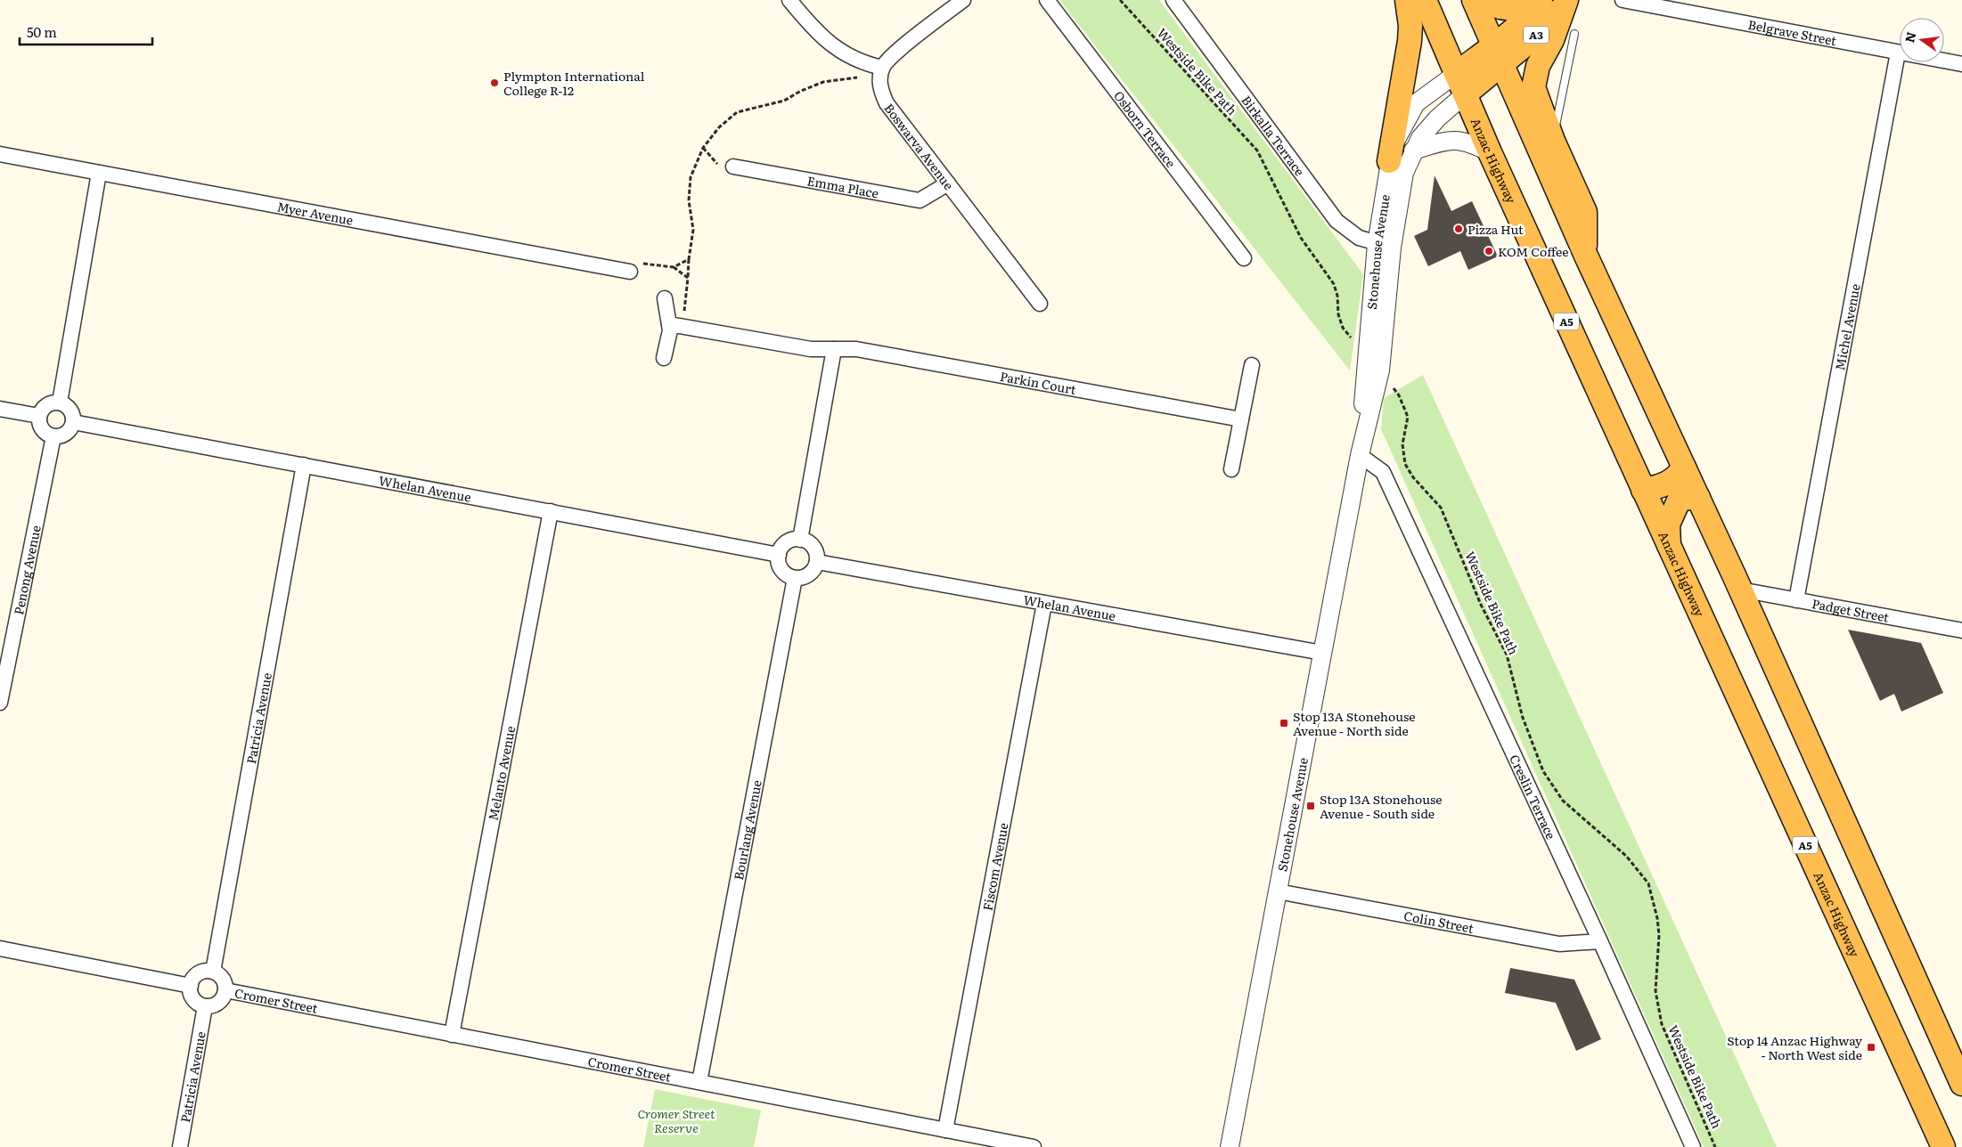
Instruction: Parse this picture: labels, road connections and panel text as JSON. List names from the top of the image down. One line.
{"streets":{"highway":["A3","Anzac Highway","A5"],"street":["Belgrave Street","Osborn Terrace","Birkalla Terrace","Boswarva Avenue","Emma Place","Myer Avenue","Stonehouse Avenue","Michel Avenue","Parkin Court","Whelan Avenue","Penong Avenue","Padget Street","Patricia Avenue","Melanto Avenue","Creslin Terrace","Bourlang Avenue","Fiscom Avenue","Colin Street","Cromer Street"],"path":["Westside Bike Path"]},"crossings":[["Belgrave Street","Michel Avenue"],["A3","Anzac Highway"],["A3","Stonehouse Avenue"],["Birkalla Terrace","Stonehouse Avenue"],["Boswarva Avenue","Emma Place"],["Anzac Highway","Stonehouse Avenue"],["Stonehouse Avenue","Whelan Avenue"],["Stonehouse Avenue","Creslin Terrace"],["Stonehouse Avenue","Colin Street"],["Michel Avenue","Padget Street"],["Whelan Avenue","Penong Avenue"],["Whelan Avenue","Patricia Avenue"],["Whelan Avenue","Melanto Avenue"],["Whelan Avenue","Bourlang Avenue"],["Whelan Avenue","Fiscom Avenue"],["Patricia Avenue","Cromer Street"],["Melanto Avenue","Cromer Street"],["Creslin Terrace","Colin Street"],["Bourlang Avenue","Cromer Street"],["Fiscom Avenue","Cromer Street"]],"parks":["Cromer Street Reserve"],"places":{"other":["Plympton International College R-12","Pizza Hut","KOM Coffee"],"transit":["Stop 13A Stonehouse Avenue - North side","Stop 13A Stonehouse Avenue - South side","Stop 14 Anzac Highway - North West side"]},"scale_bar":"50 m","north":"left"}
